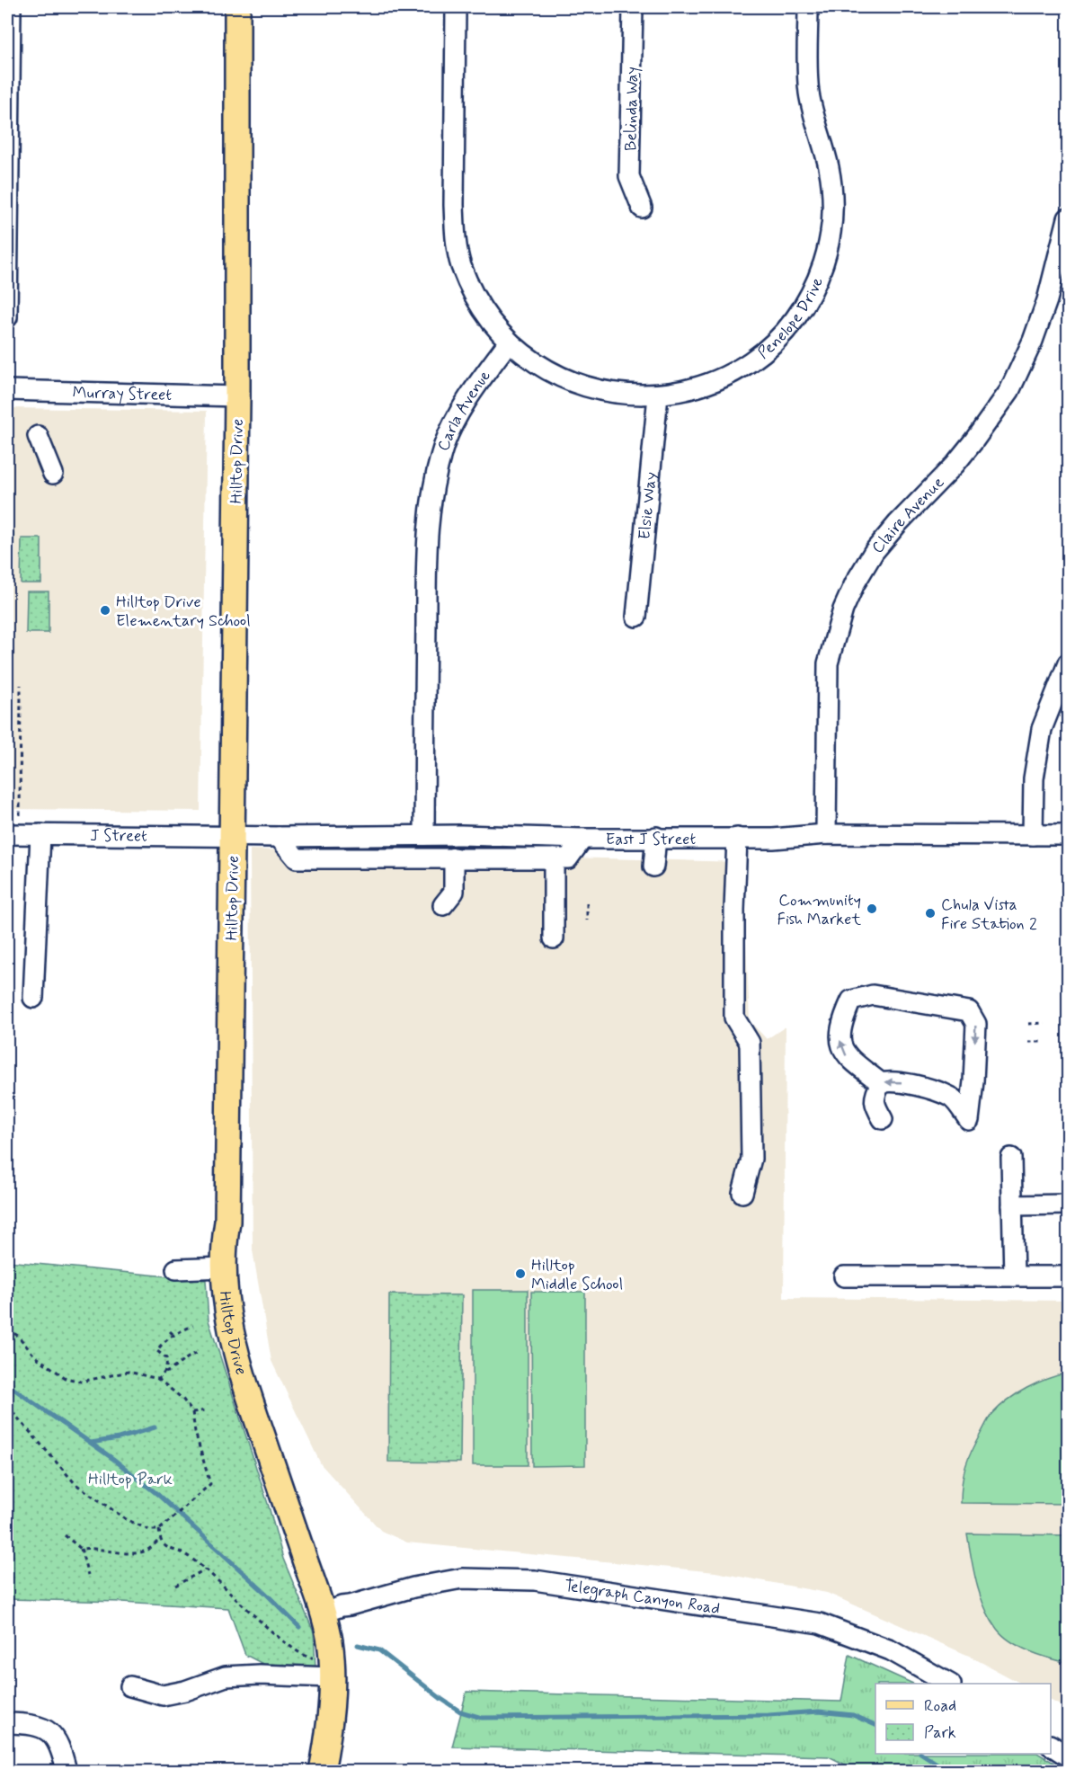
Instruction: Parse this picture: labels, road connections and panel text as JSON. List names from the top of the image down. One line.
{"streets":{"main road":["Hilltop Drive"],"street":["Belinda Way","Penelope Drive","Murray Street","Carla Avenue","Elsie Way","Claire Avenue","J Street","East J Street","Telegraph Canyon Road"]},"crossings":[["Penelope Drive","Carla Avenue"],["Penelope Drive","Elsie Way"],["Murray Street","Hilltop Drive"],["Carla Avenue","East J Street"],["Hilltop Drive","J Street"],["Hilltop Drive","East J Street"],["Hilltop Drive","Telegraph Canyon Road"],["Claire Avenue","East J Street"],["J Street","East J Street"]],"parks":["Hilltop Park"],"places":["Hilltop Drive Elementary School","Community Fish Market","Chula Vista Fire Station 2","Hilltop Middle School"],"legend":["Road","Park"]}
